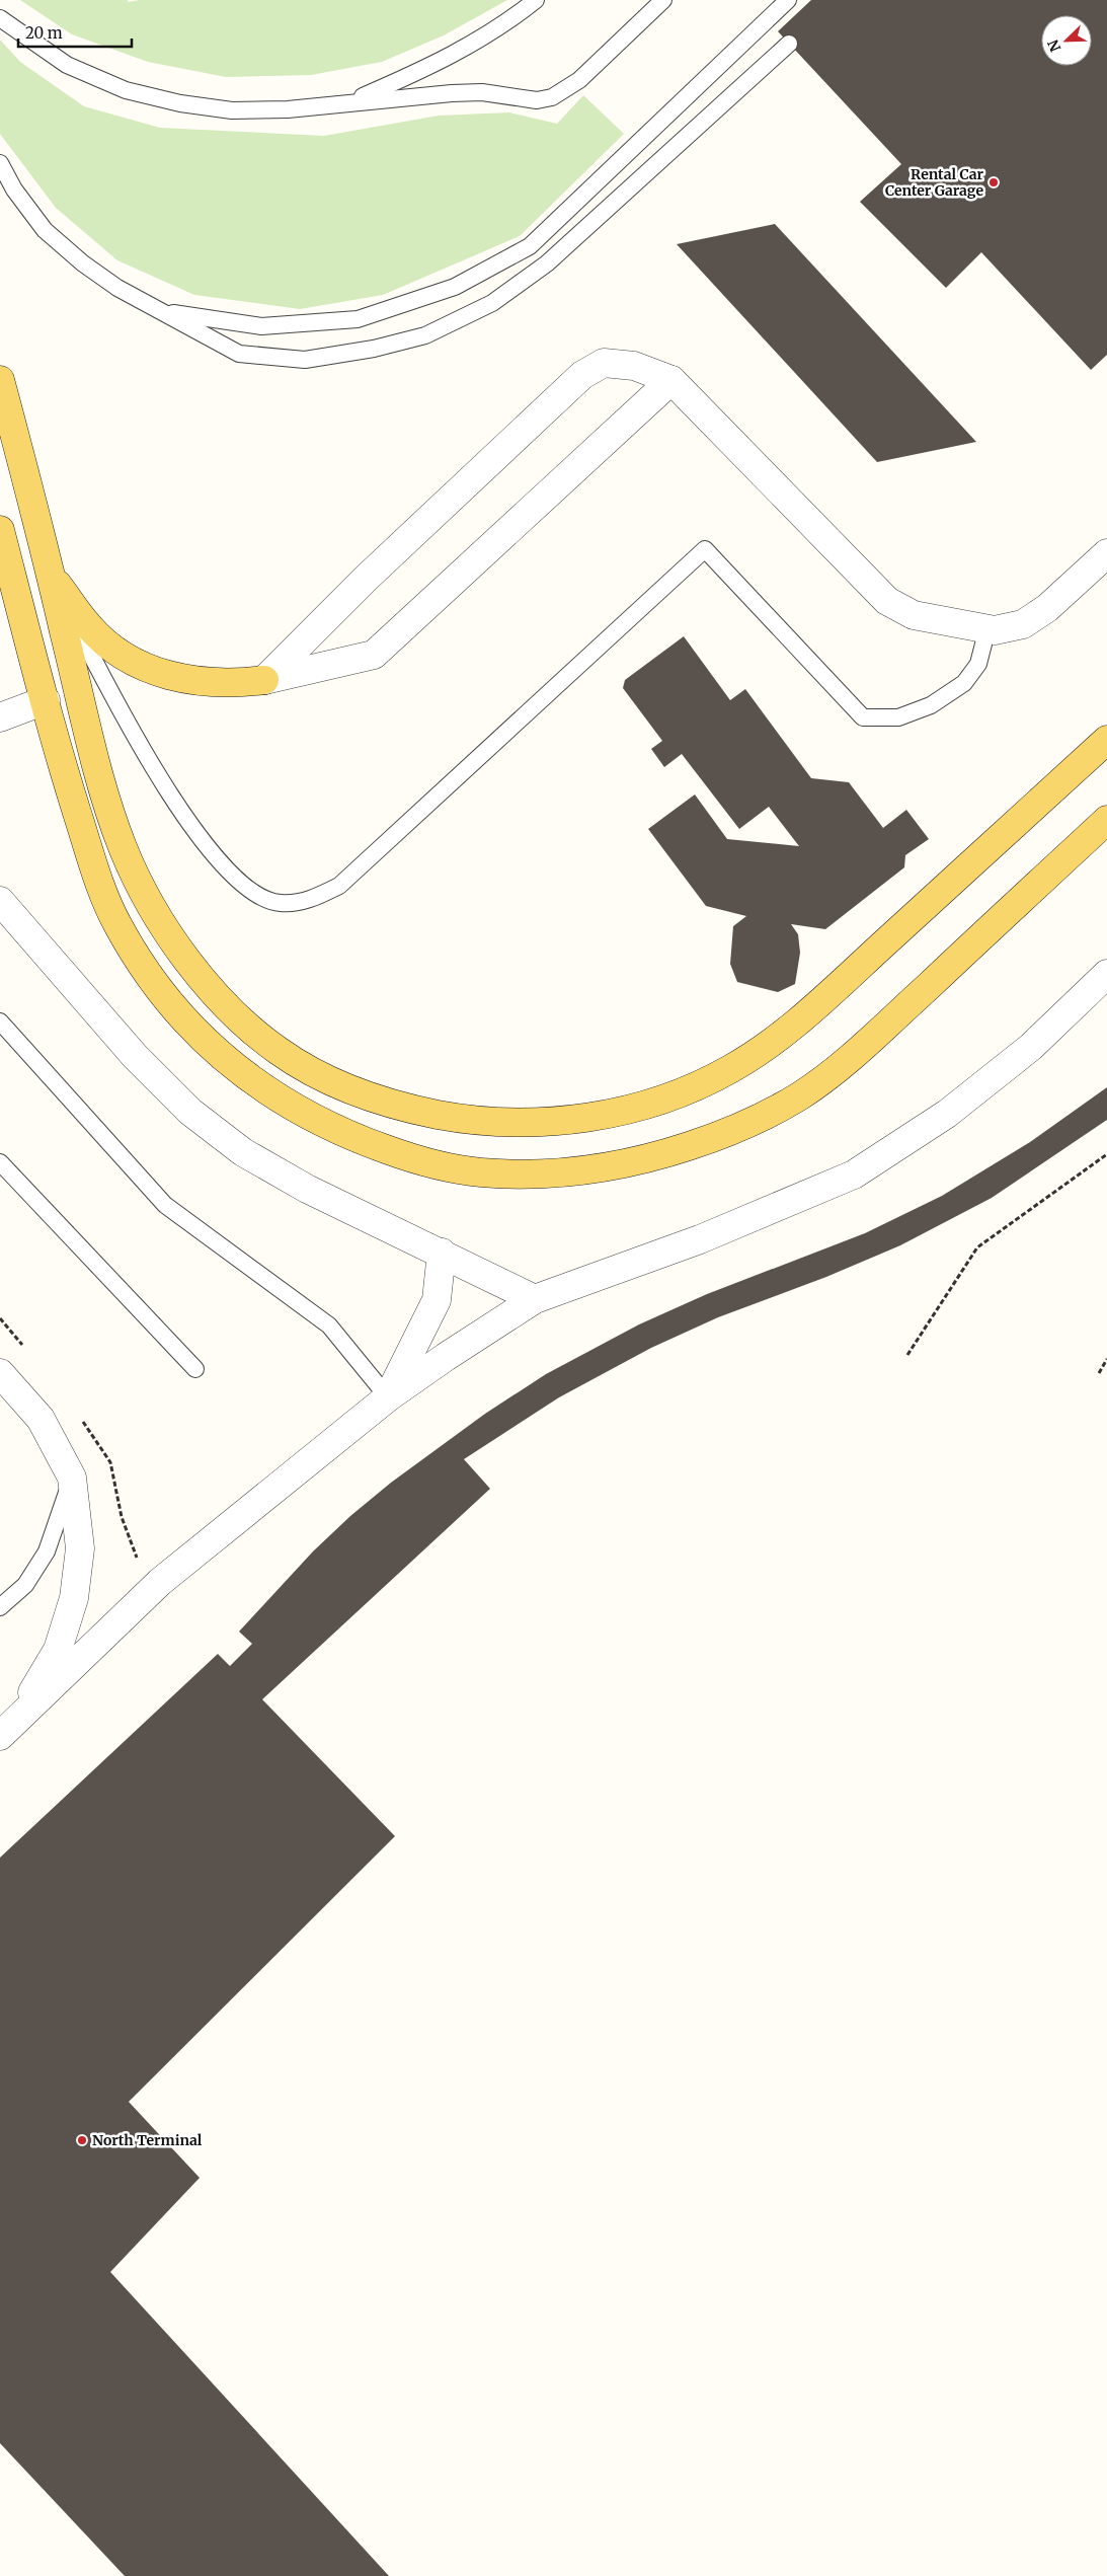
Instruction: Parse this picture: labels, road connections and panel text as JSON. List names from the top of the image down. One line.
{"places":["Rental Car Center Garage","North Terminal"],"scale_bar":"20 m","north":"bottom left"}
